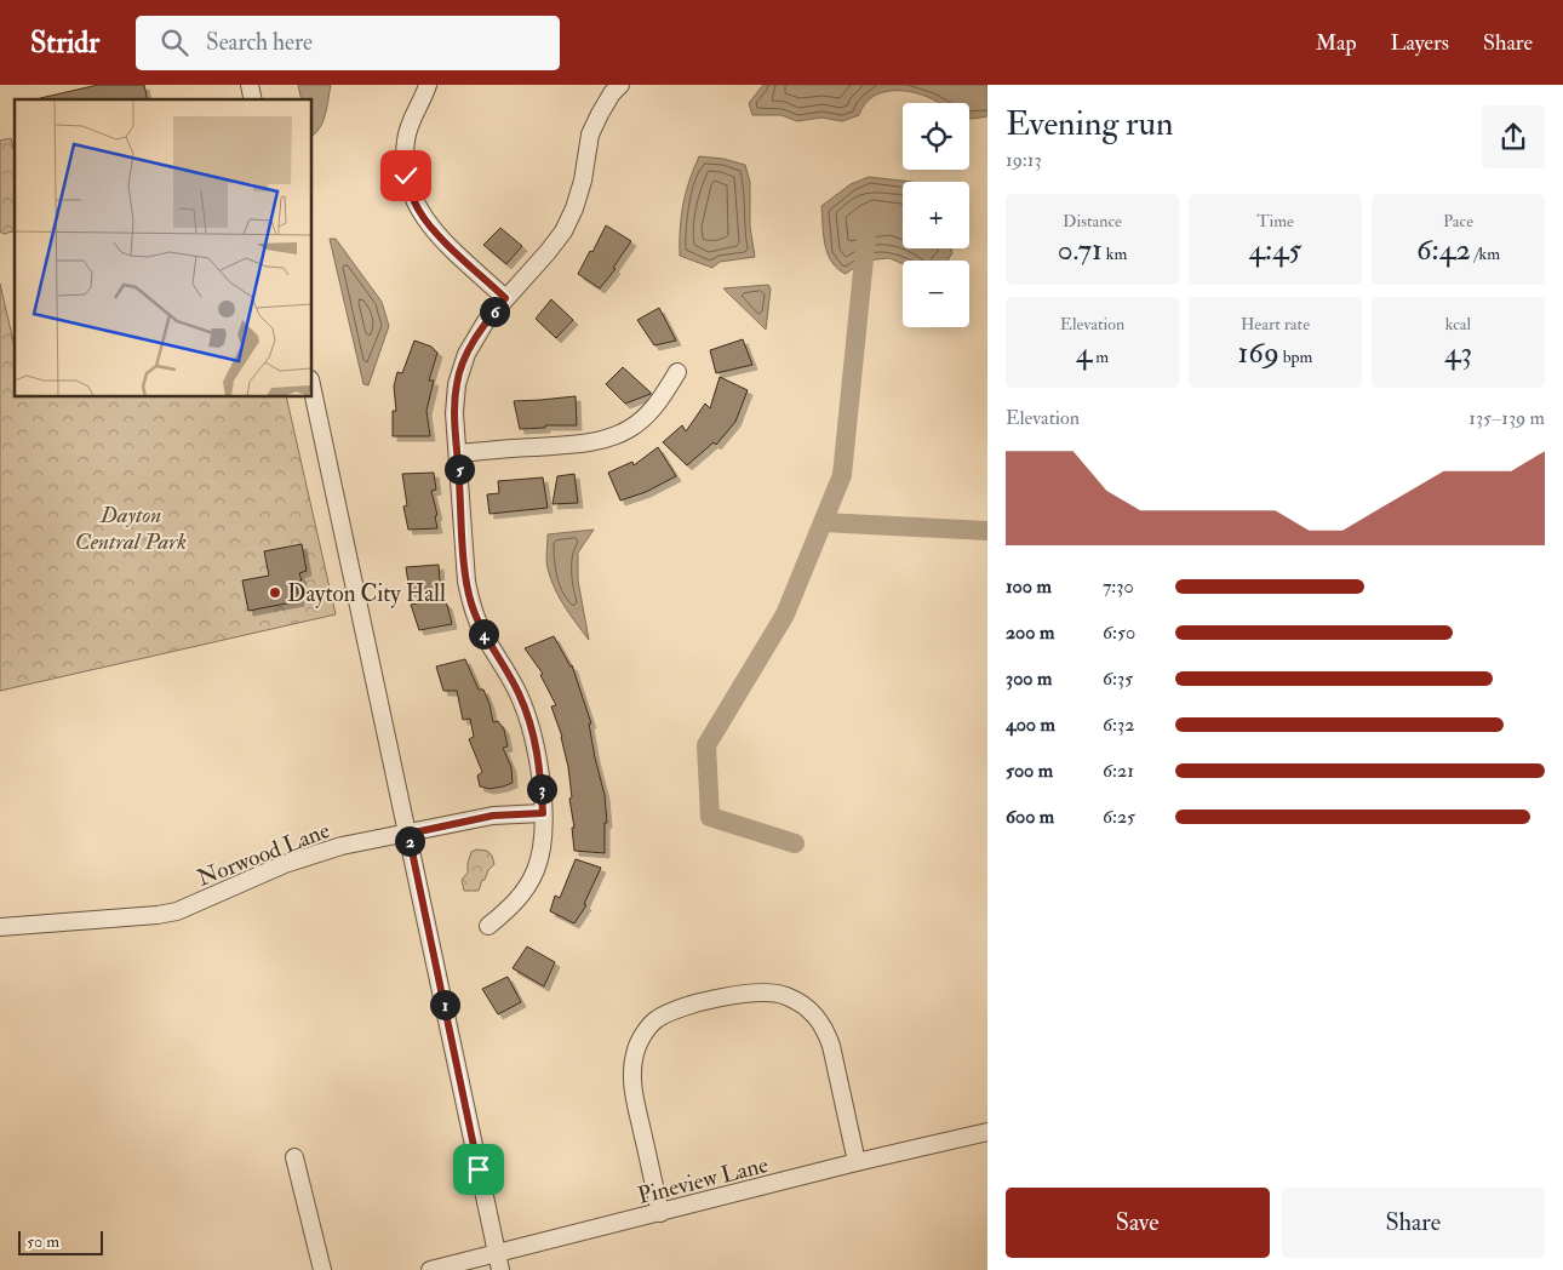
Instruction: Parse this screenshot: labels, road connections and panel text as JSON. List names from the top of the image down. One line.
{"streets":{"street":["Norwood Lane","Pineview Lane"]},"parks":["Dayton Central Park"],"places":["Dayton City Hall"],"scale_bar":"50 m","page":{"header":"Stridr","search":"Search here","nav":["Map","Layers","Share"],"heading":["Evening run","19:13"],"map_buttons":["+","−"],"stats":[["Distance","0.71 km"],["Time","4:45"],["Pace","6:42 /km"],["Elevation","4 m"],["Heart rate","169 bpm"],["kcal","43"]],"pins":["6","5","4","3","2","1"],"chart":["Elevation","135–139 m"],"list":[{"name":"100 m","note":"7:30"},{"name":"200 m","note":"6:50"},{"name":"300 m","note":"6:35"},{"name":"400 m","note":"6:32"},{"name":"500 m","note":"6:21"},{"name":"600 m","note":"6:25"}],"buttons":["Save","Share"],"scale":"50 m"}}
